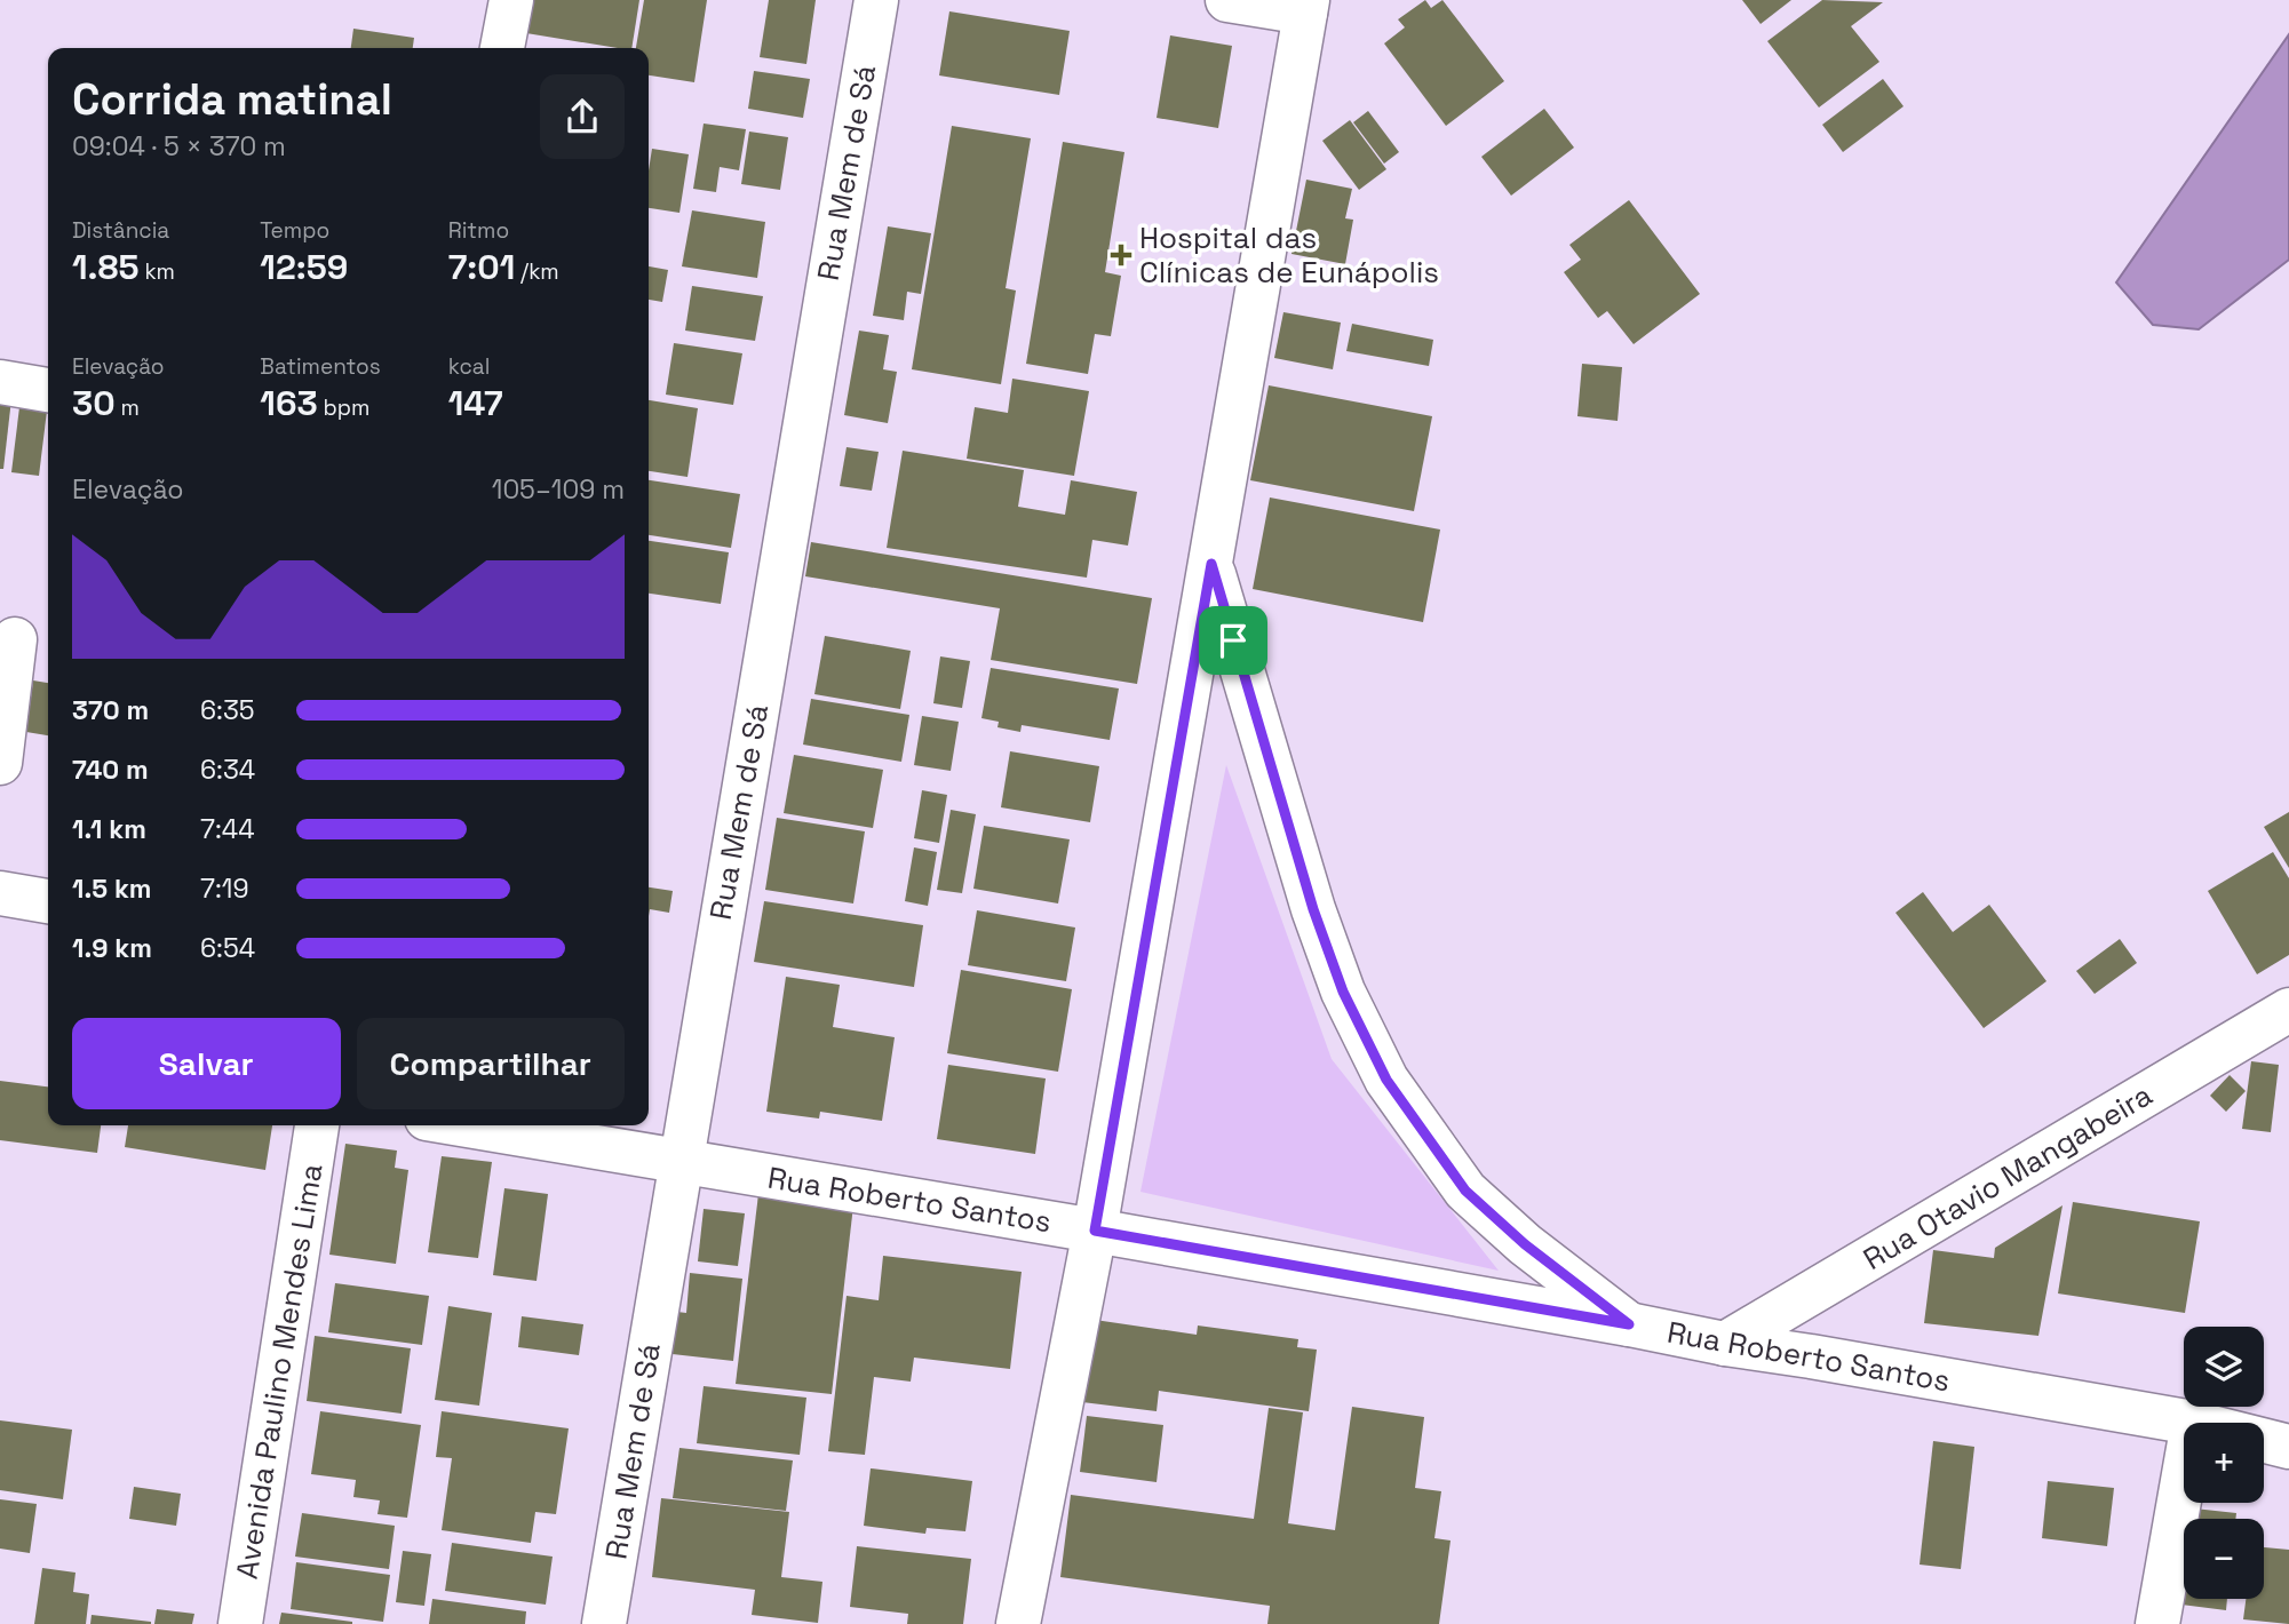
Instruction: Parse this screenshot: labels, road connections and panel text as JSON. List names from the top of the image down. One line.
{"streets":{"street":["Rua Mem de Sá","Rua Otavio Mangabeira","Rua Roberto Santos","Avenida Paulino Mendes Lima"]},"crossings":[["Rua Mem de Sá","Rua Roberto Santos"],["Rua Otavio Mangabeira","Rua Roberto Santos"]],"places":{"health":["Hospital das Clínicas de Eunápolis"]},"page":{"heading":["Corrida matinal","09:04 · 5 × 370 m"],"stats":[["Distância","1.85 km"],["Tempo","12:59"],["Ritmo","7:01 /km"],["Elevação","30 m"],["Batimentos","163 bpm"],["kcal","147"]],"chart":["Elevação","105–109 m"],"list":[{"name":"370 m","note":"6:35"},{"name":"740 m","note":"6:34"},{"name":"1.1 km","note":"7:44"},{"name":"1.5 km","note":"7:19"},{"name":"1.9 km","note":"6:54"}],"buttons":["Salvar","Compartilhar"],"map_buttons":["+","−"]}}
